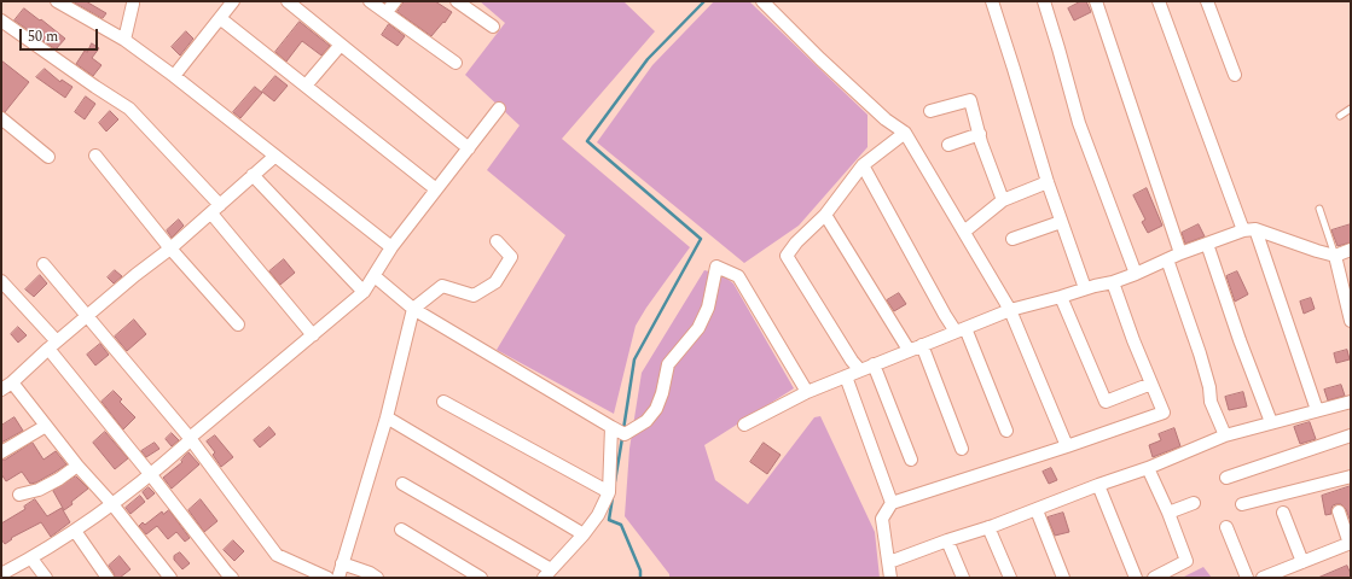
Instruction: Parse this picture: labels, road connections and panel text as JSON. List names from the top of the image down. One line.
{"scale_bar":"50 m"}
